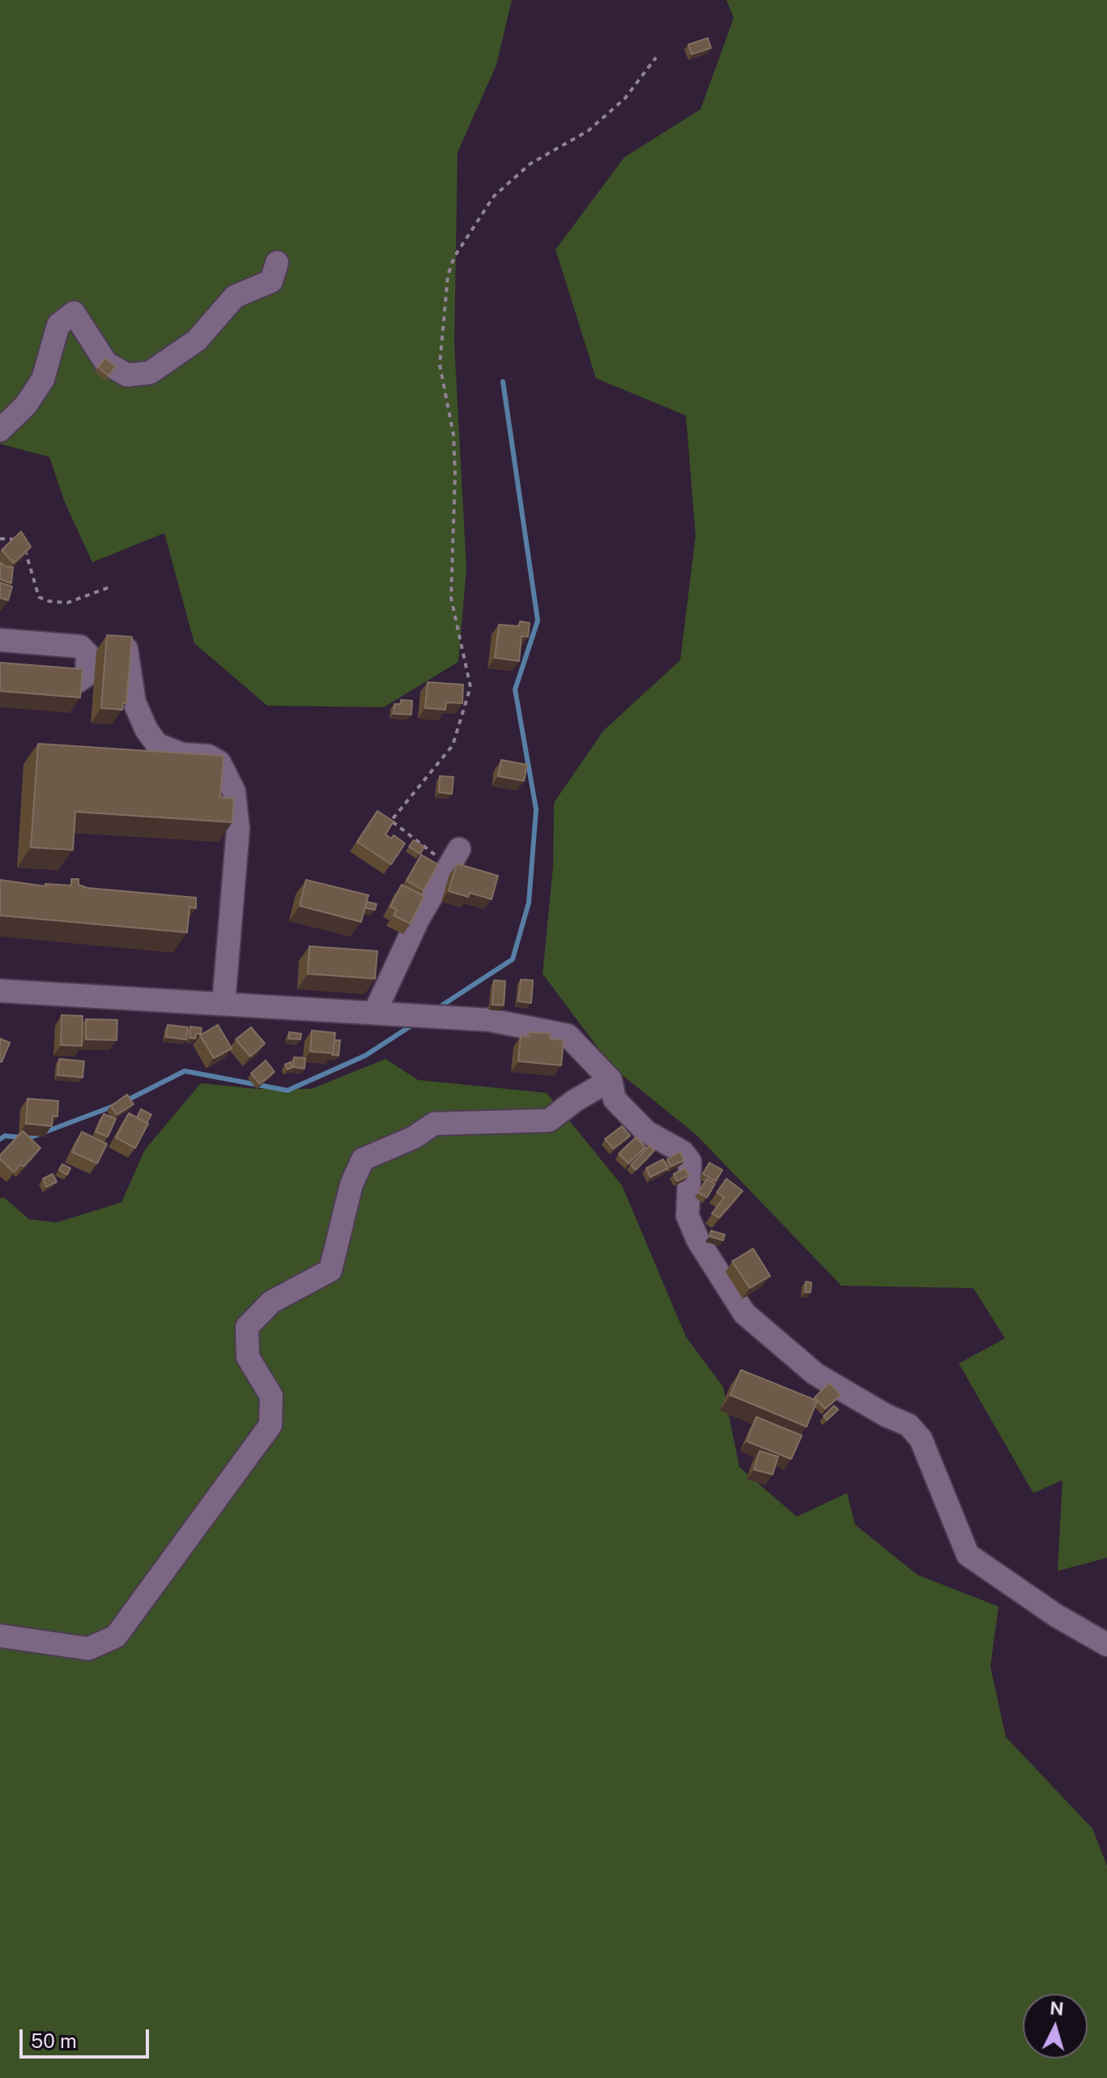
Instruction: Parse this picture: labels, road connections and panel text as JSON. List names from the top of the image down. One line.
{"scale_bar":"50 m","north":"top"}
